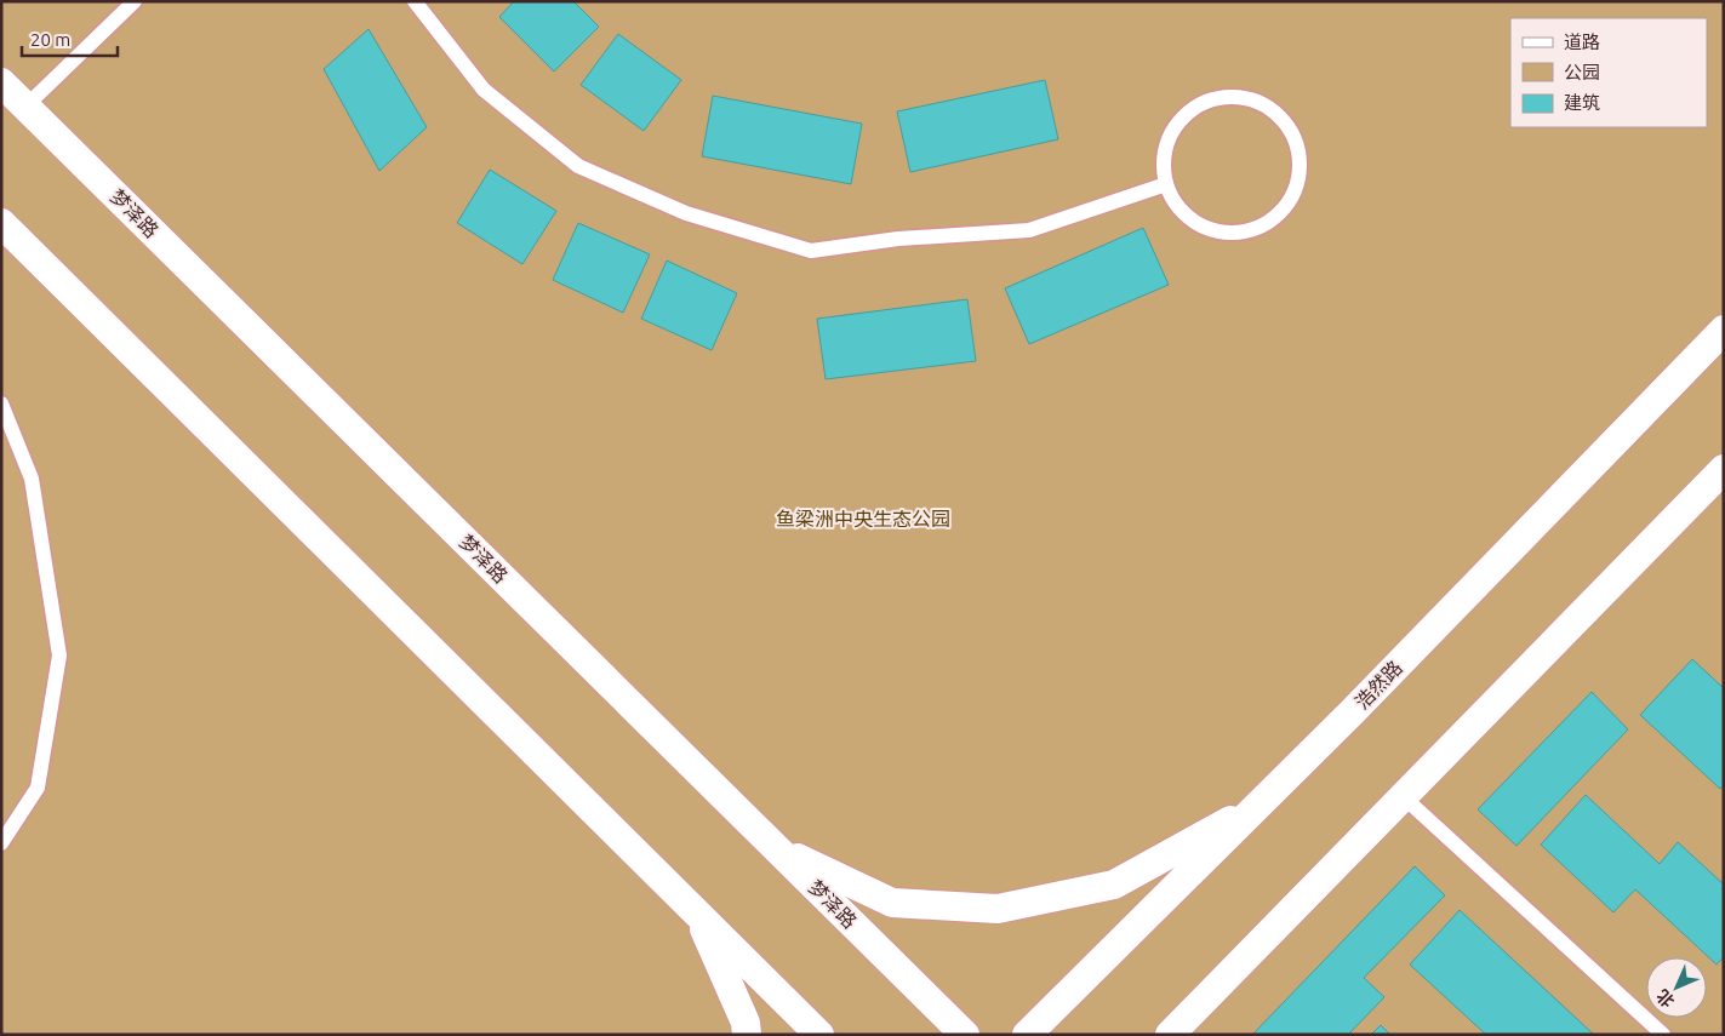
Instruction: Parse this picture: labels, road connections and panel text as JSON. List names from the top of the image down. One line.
{"streets":{"street":["梦泽路","浩然路"]},"parks":["鱼梁洲中央生态公园"],"legend":["道路","公园","建筑"],"scale_bar":"20 m","north":"bottom left"}
